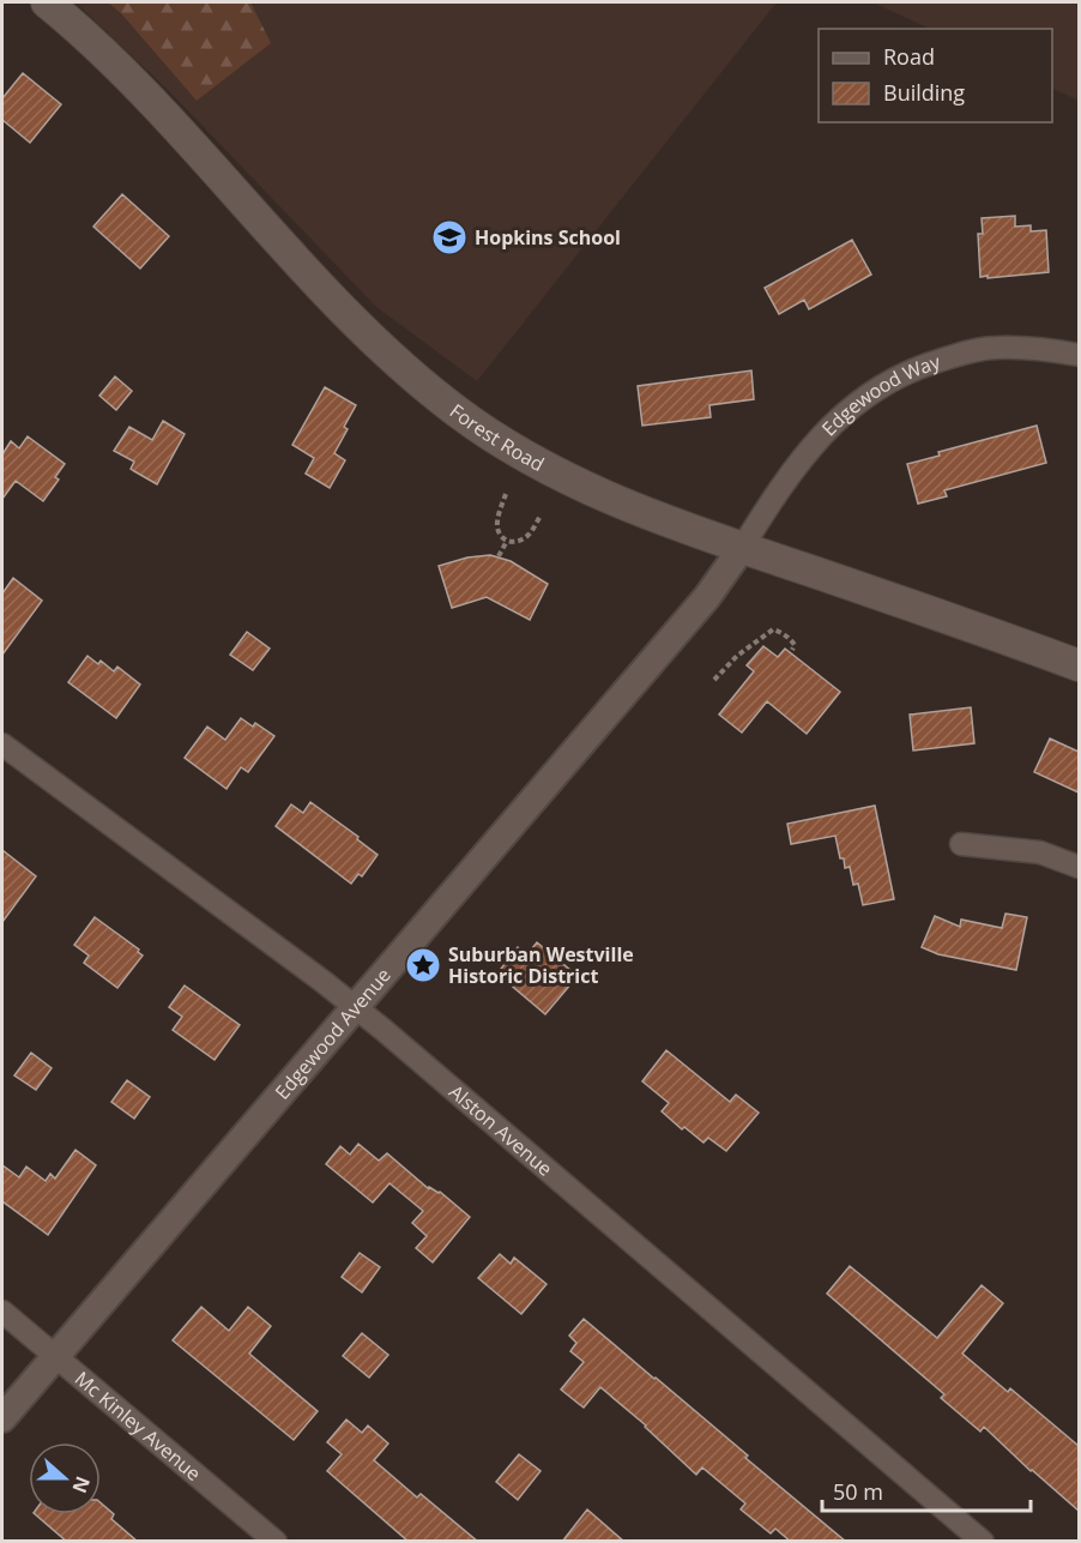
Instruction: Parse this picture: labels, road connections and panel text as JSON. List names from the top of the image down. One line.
{"streets":{"main road":["Forest Road"],"street":["Edgewood Way","Edgewood Avenue","Alston Avenue","Mc Kinley Avenue"]},"crossings":[["Edgewood Way","Forest Road"],["Edgewood Way","Edgewood Avenue"],["Forest Road","Edgewood Avenue"],["Edgewood Avenue","Alston Avenue"],["Edgewood Avenue","Mc Kinley Avenue"]],"places":{"school or university":["Hopkins School"],"place":["Suburban Westville Historic District"]},"legend":["Road","Building"],"scale_bar":"50 m","north":"right"}
